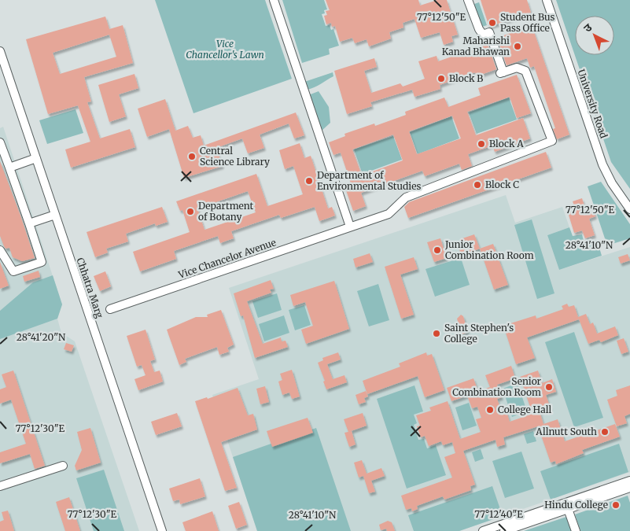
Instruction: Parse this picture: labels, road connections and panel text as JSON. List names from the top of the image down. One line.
{"streets":{"street":["University Road","Vice Chancelor Avenue","Chhatra Marg"]},"parks":["Vice Chancellor's Lawn"],"places":["Student Bus Pass Office","Maharishi Kanad Bhawan","Block B","Block A","Central Science Library","Department of Environmental Studies","Block C","Department of Botany","Junior Combination Room","Saint Stephen's College","Senior Combination Room","College Hall","Allnutt South","Hindu College"],"north":"top left","coordinates":["77°12'50\"E","28°41'10\"N","28°41'20\"N","77°12'30\"E","77°12'40\"E"]}
